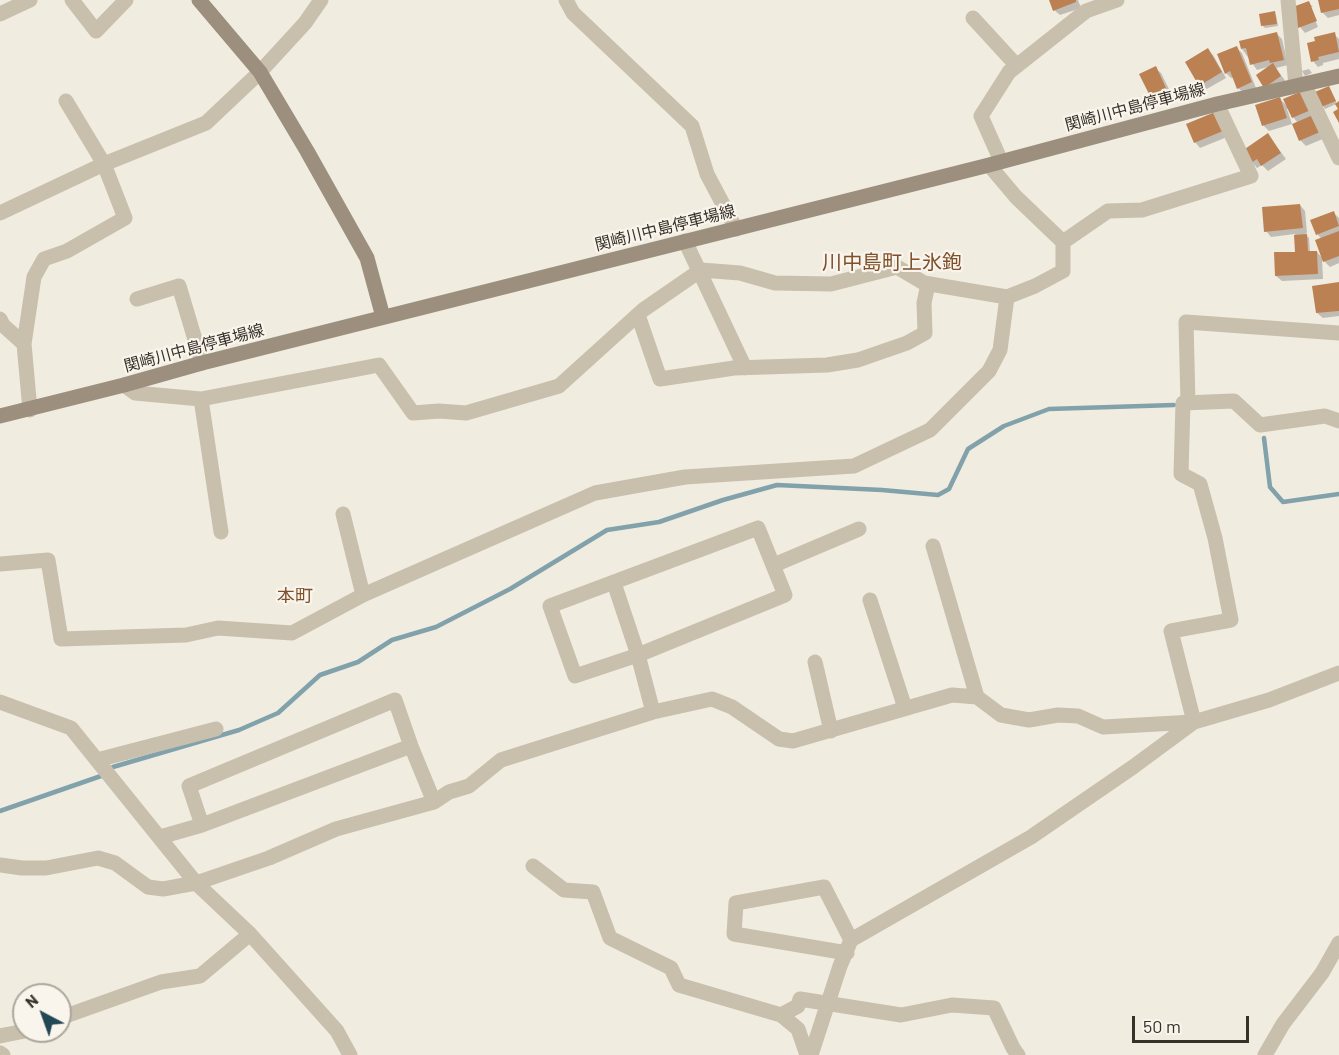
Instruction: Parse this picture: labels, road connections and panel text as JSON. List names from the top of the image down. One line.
{"streets":{"main road":["関崎川中島停車場線"]},"districts":["川中島町上氷鉋","本町"],"scale_bar":"50 m","north":"top left"}
